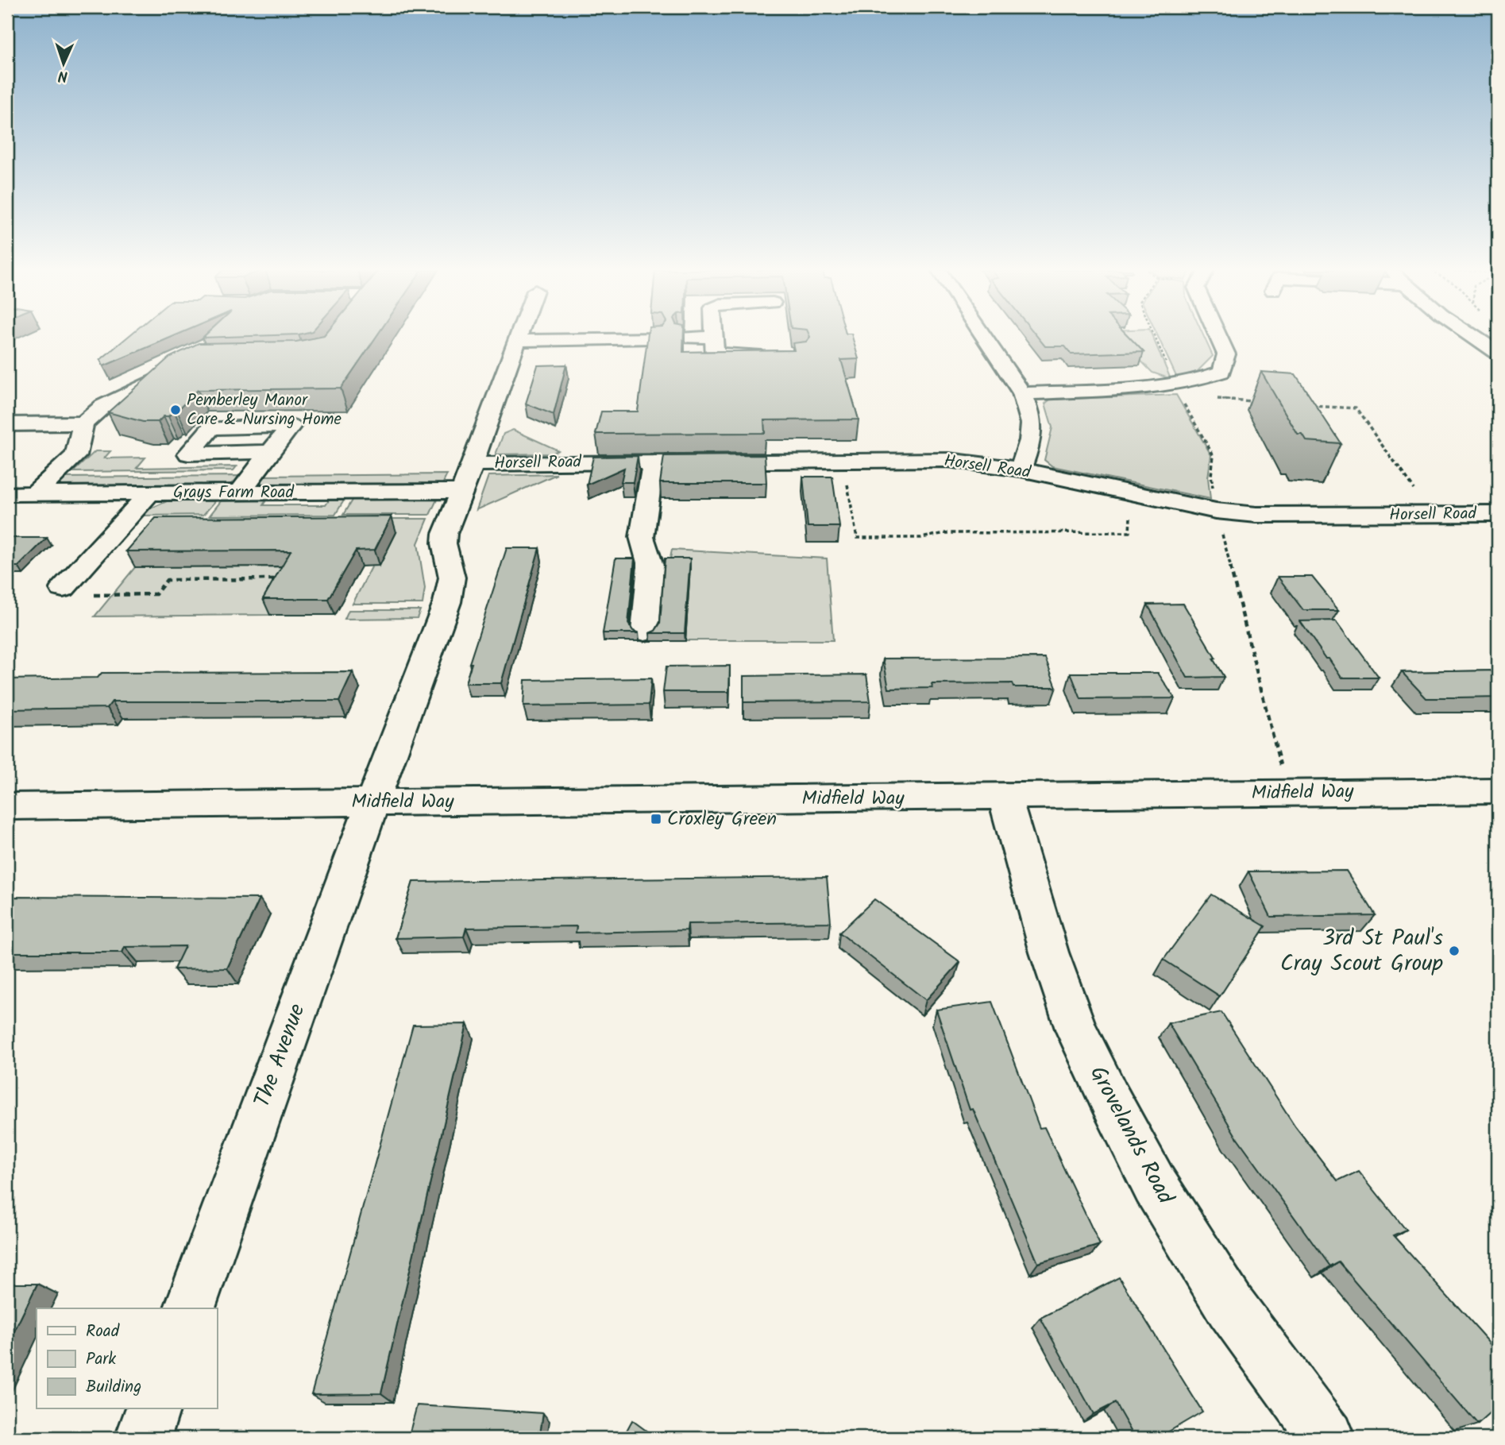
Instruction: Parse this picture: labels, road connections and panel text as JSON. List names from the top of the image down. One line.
{"streets":{"street":["Horsell Road","Grays Farm Road","Midfield Way","The Avenue","Grovelands Road"]},"crossings":[["Midfield Way","The Avenue"],["Midfield Way","Grovelands Road"]],"places":{"other":["Pemberley Manor Care & Nursing Home","3rd St Paul's Cray Scout Group"],"transit":["Croxley Green"]},"legend":["Road","Park","Building"],"north":"bottom"}
